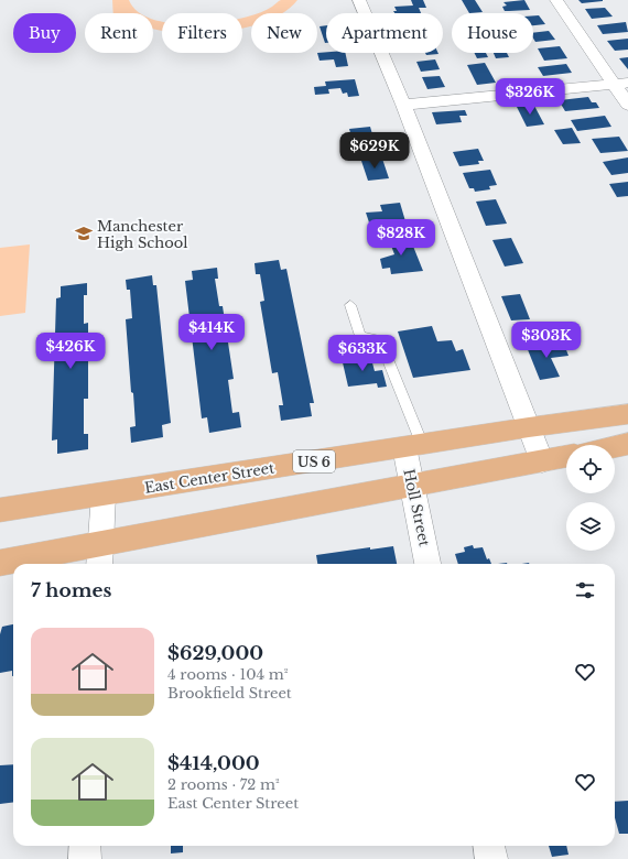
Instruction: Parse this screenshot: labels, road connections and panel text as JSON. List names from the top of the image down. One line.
{"streets":{"main road":["US 6","East Center Street"],"street":["Holl Street"]},"crossings":[["East Center Street","Holl Street"]],"places":{"school or university":["Manchester High School"]},"page":{"chip":["Buy","Rent","Filters","New","Apartment","House"],"price":["$326K","$629K","$828K","$414K","$303K","$426K","$633K"],"heading":"7 homes","list":[{"name":"$629,000","note":"4 rooms · 104 m² · Brookfield Street"},{"name":"$414,000","note":"2 rooms · 72 m² · East Center Street"}]}}
